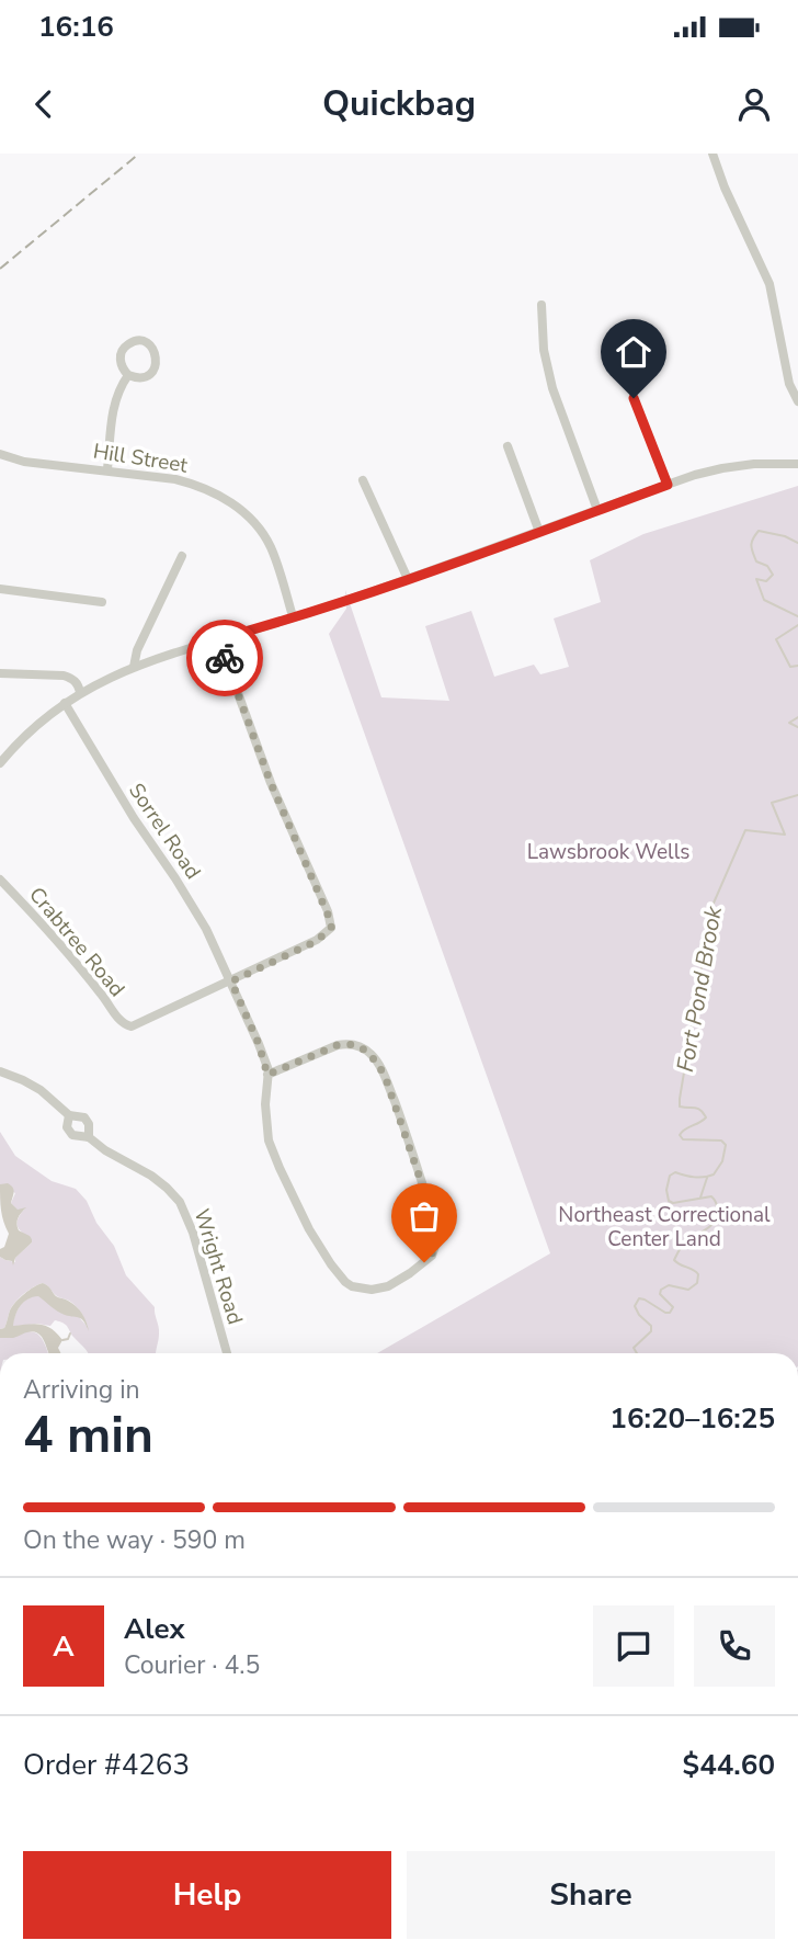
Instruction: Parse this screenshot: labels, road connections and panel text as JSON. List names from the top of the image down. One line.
{"streets":{"street":["Hill Street","Sorrel Road","Crabtree Road","Wright Road"]},"crossings":[["Sorrel Road","Crabtree Road"]],"water":["Fort Pond Brook"],"parks":["Lawsbrook Wells","Northeast Correctional Center Land"],"page":{"status":"16:16","header":"Quickbag","heading":["4 min","Arriving in","16:20–16:25"],"panel":["Alex","Courier · 4.5","Order #4263","$44.60"],"bar":"On the way · 590 m","round":"A","buttons":["Help","Share"]}}
